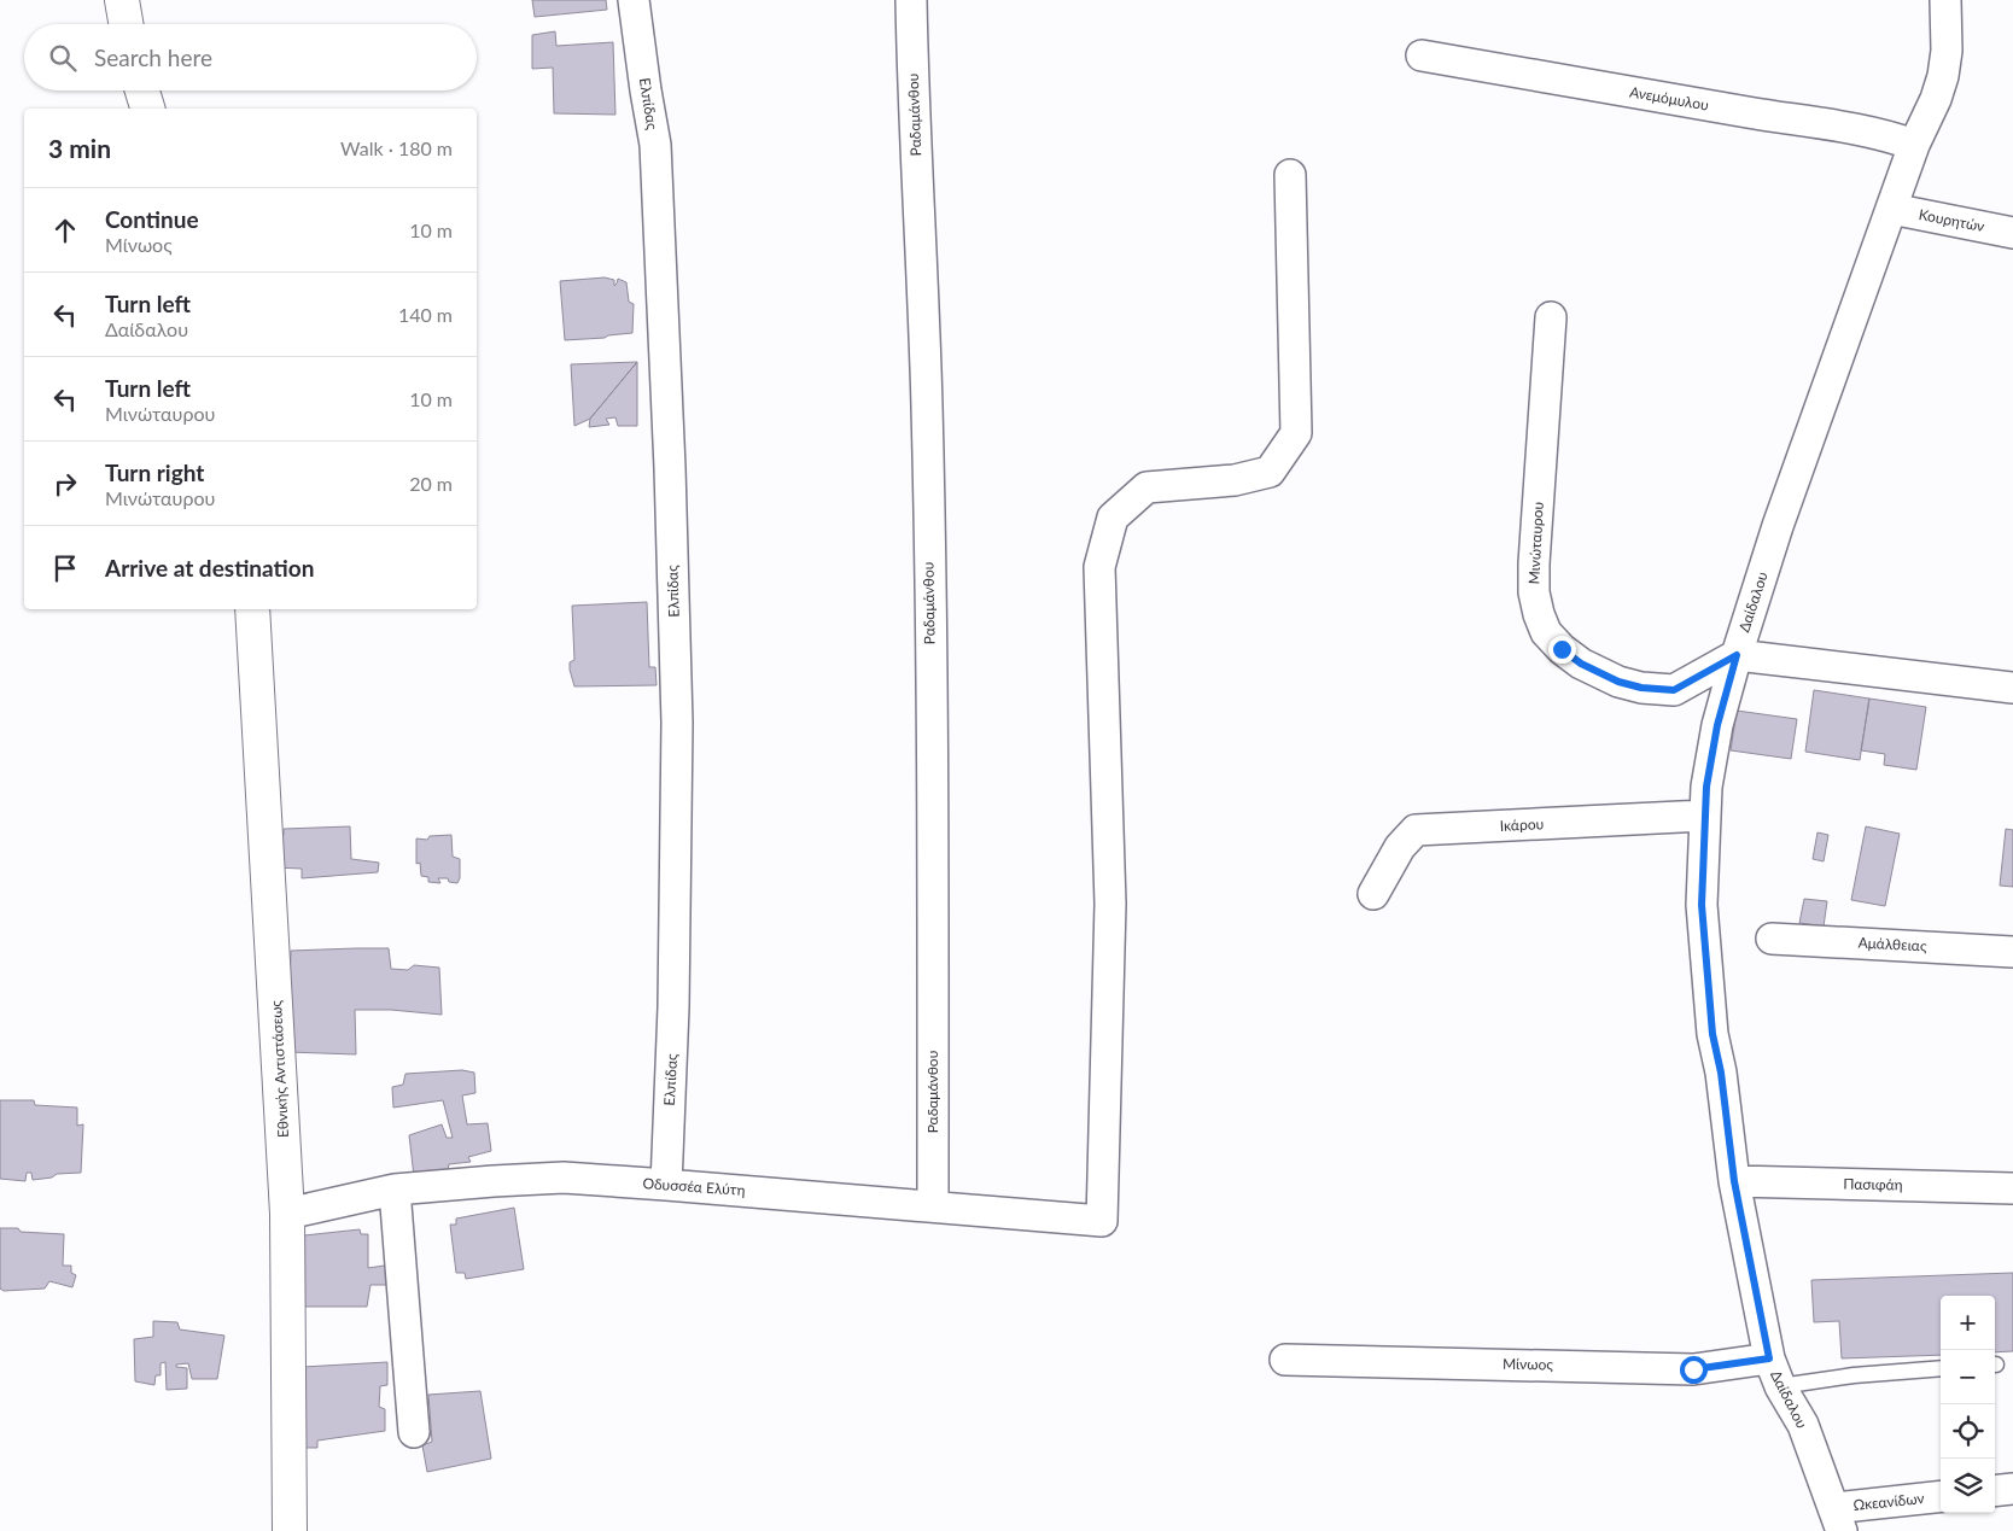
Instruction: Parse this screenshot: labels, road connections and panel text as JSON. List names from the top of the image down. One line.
{"streets":{"street":["Ανεμόμυλου","Ελπίδας","Ραδαμάνθου","Κουρητών","Μινώταυρου","Δαίδαλου","Ικάρου","Αμάλθειας","Εθνικής Αντιστάσεως","Πασιφάη","Οδυσσέα Ελύτη","Μίνωος","Ωκεανίδων"]},"crossings":[["Ανεμόμυλου","Δαίδαλου"],["Ελπίδας","Οδυσσέα Ελύτη"],["Ραδαμάνθου","Οδυσσέα Ελύτη"],["Κουρητών","Δαίδαλου"],["Μινώταυρου","Δαίδαλου"],["Δαίδαλου","Ικάρου"],["Δαίδαλου","Πασιφάη"],["Δαίδαλου","Μίνωος"],["Δαίδαλου","Ωκεανίδων"],["Εθνικής Αντιστάσεως","Οδυσσέα Ελύτη"]],"page":{"search":"Search here","heading":["3 min","Walk · 180 m"],"list":[["Continue","Μίνωος","10 m"],["Turn left","Δαίδαλου","140 m"],["Turn left","Μινώταυρου","10 m"],["Turn right","Μινώταυρου","20 m"],"Arrive at destination"],"map_buttons":["+","−"]}}
